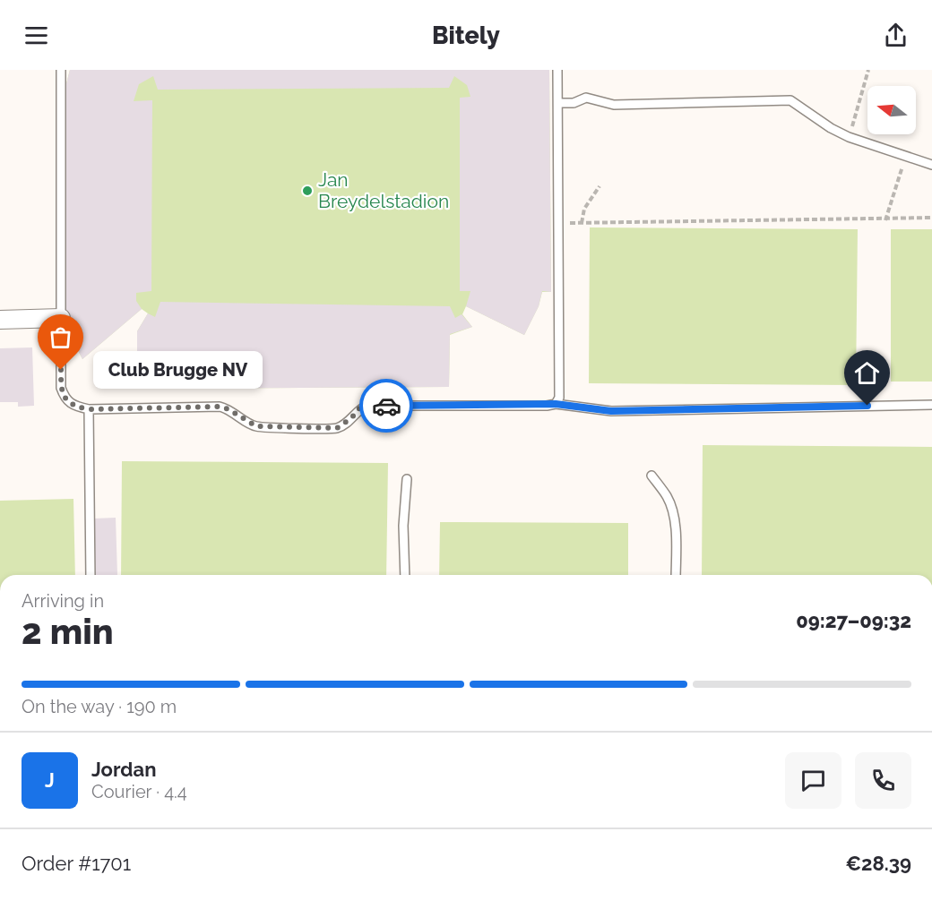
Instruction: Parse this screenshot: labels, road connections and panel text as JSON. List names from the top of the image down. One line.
{"places":["Jan Breydelstadion","Club Brugge NV"],"north":"left","page":{"header":"Bitely","bubble":"Club Brugge NV","heading":["2 min","Arriving in","09:27–09:32"],"panel":["Jordan","Courier · 4.4","Order #1701","€28.39"],"bar":"On the way · 190 m","round":"J"}}
